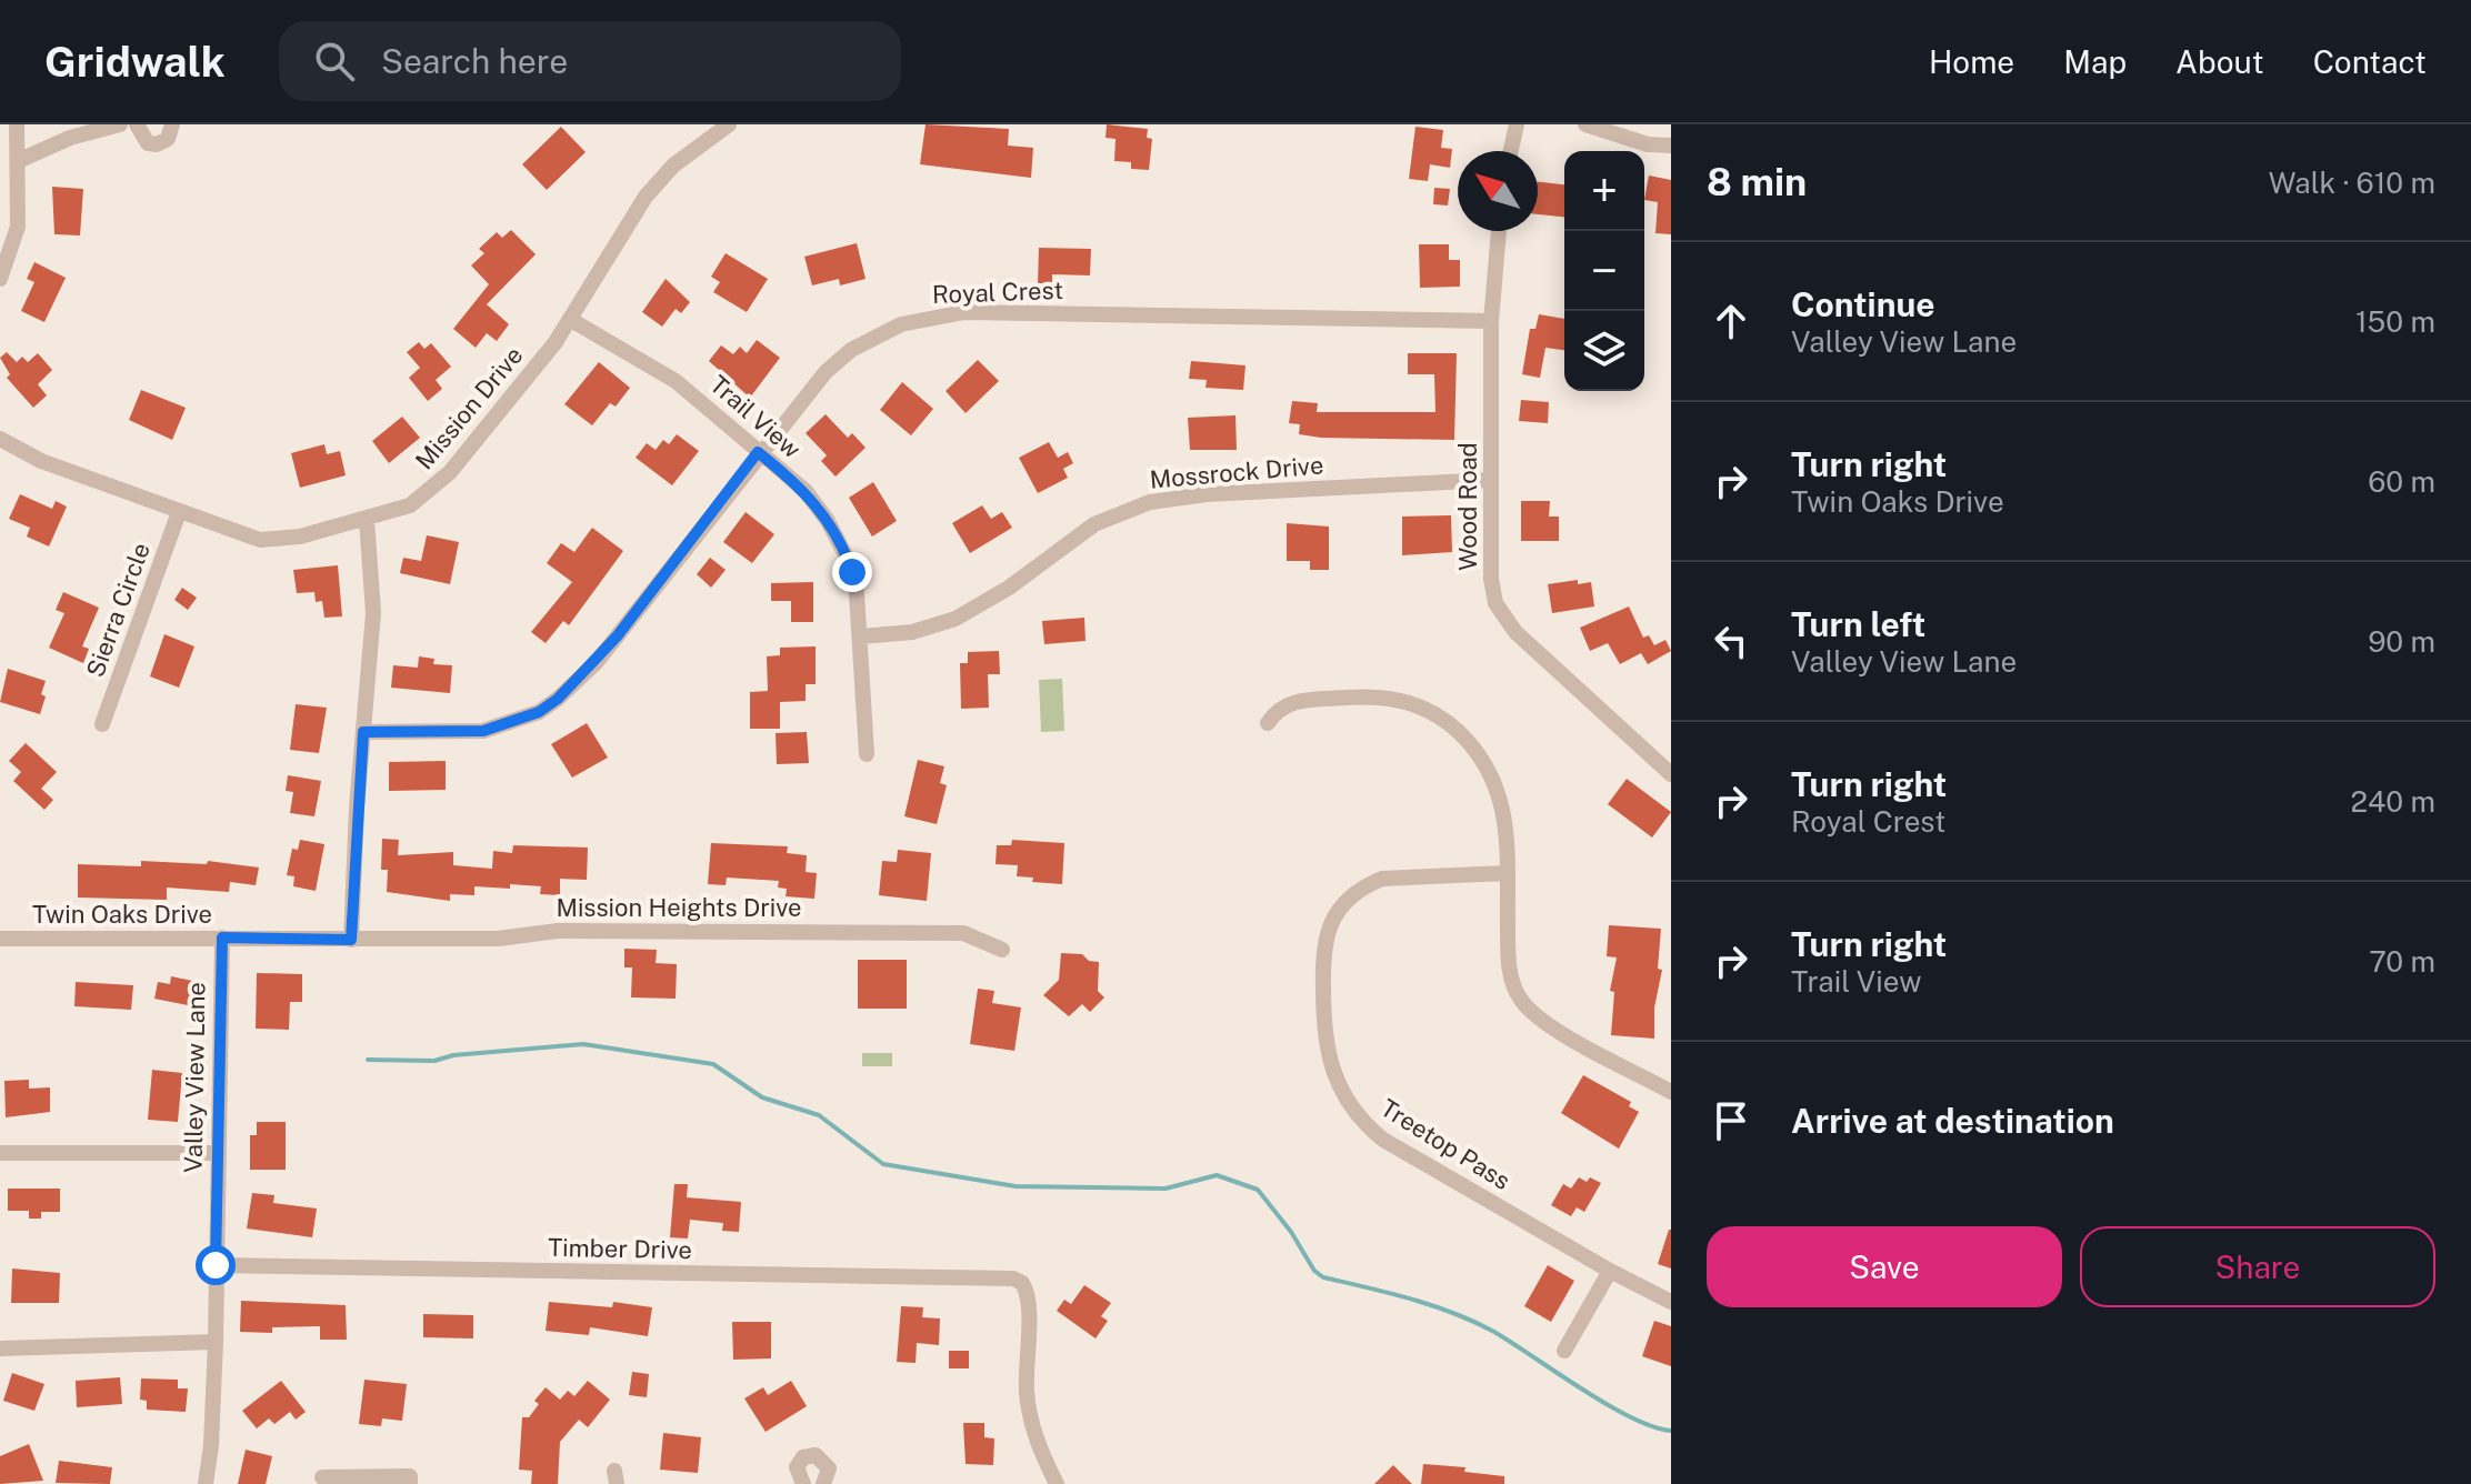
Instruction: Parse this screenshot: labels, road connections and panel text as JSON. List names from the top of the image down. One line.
{"streets":{"street":["Royal Crest","Mission Drive","Trail View","Mossrock Drive","Wood Road","Sierra Circle","Mission Heights Drive","Twin Oaks Drive","Valley View Lane","Treetop Pass","Timber Drive"]},"crossings":[["Royal Crest","Trail View"],["Royal Crest","Wood Road"],["Mission Drive","Trail View"],["Mission Drive","Sierra Circle"],["Trail View","Mossrock Drive"],["Mossrock Drive","Wood Road"],["Mission Heights Drive","Twin Oaks Drive"],["Twin Oaks Drive","Valley View Lane"],["Valley View Lane","Timber Drive"]],"north":"top left","page":{"header":"Gridwalk","search":"Search here","nav":["Home","Map","About","Contact"],"heading":["8 min","Walk · 610 m"],"map_buttons":["+","−"],"list":[["Continue","Valley View Lane","150 m"],["Turn right","Twin Oaks Drive","60 m"],["Turn left","Valley View Lane","90 m"],["Turn right","Royal Crest","240 m"],["Turn right","Trail View","70 m"],"Arrive at destination"],"buttons":["Save","Share"]}}
